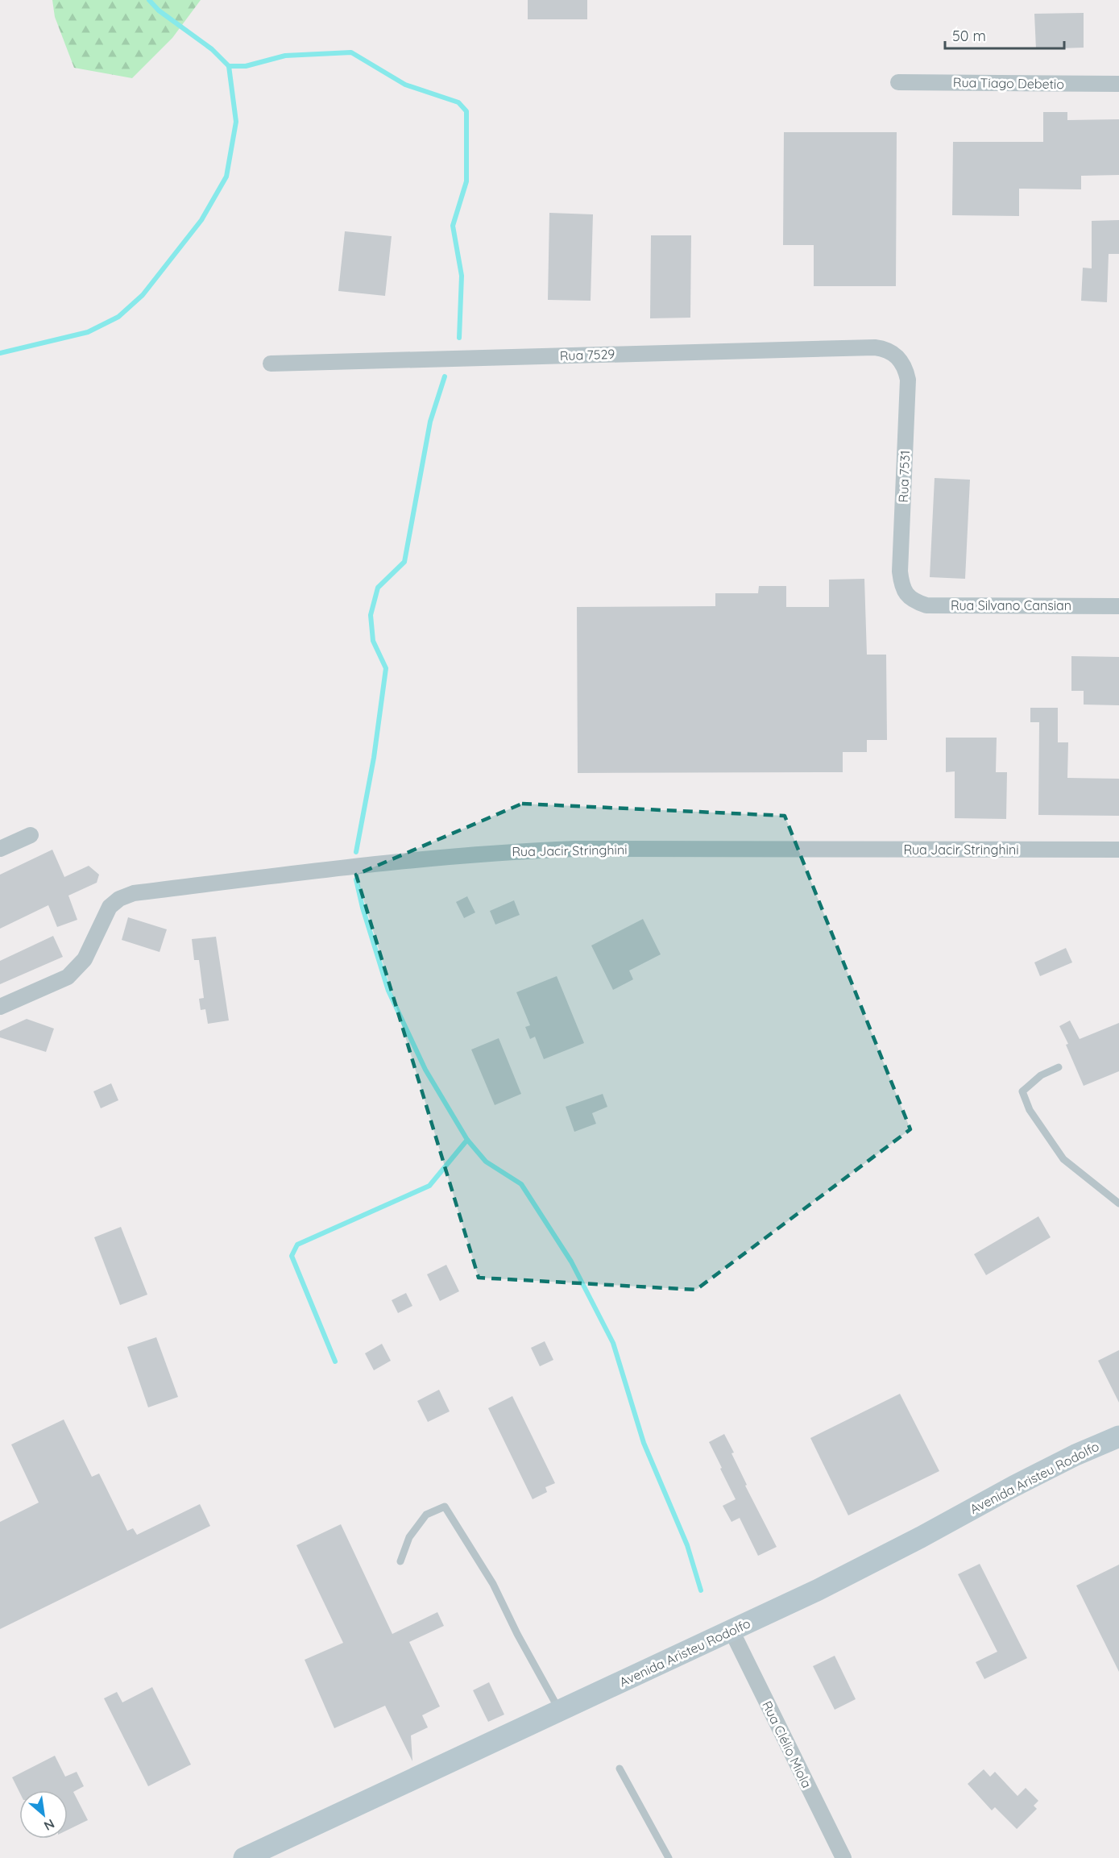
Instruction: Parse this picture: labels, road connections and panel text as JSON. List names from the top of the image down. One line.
{"streets":{"street":["Rua Tiago Debetio","Rua 7529","Rua 7531","Rua Silvano Cansian","Rua Jacir Stringhini","Avenida Aristeu Rodolfo","Rua Clélio Miola"]},"crossings":[["Rua 7529","Rua 7531"],["Rua 7531","Rua Silvano Cansian"],["Avenida Aristeu Rodolfo","Rua Clélio Miola"]],"scale_bar":"50 m","north":"bottom right"}
